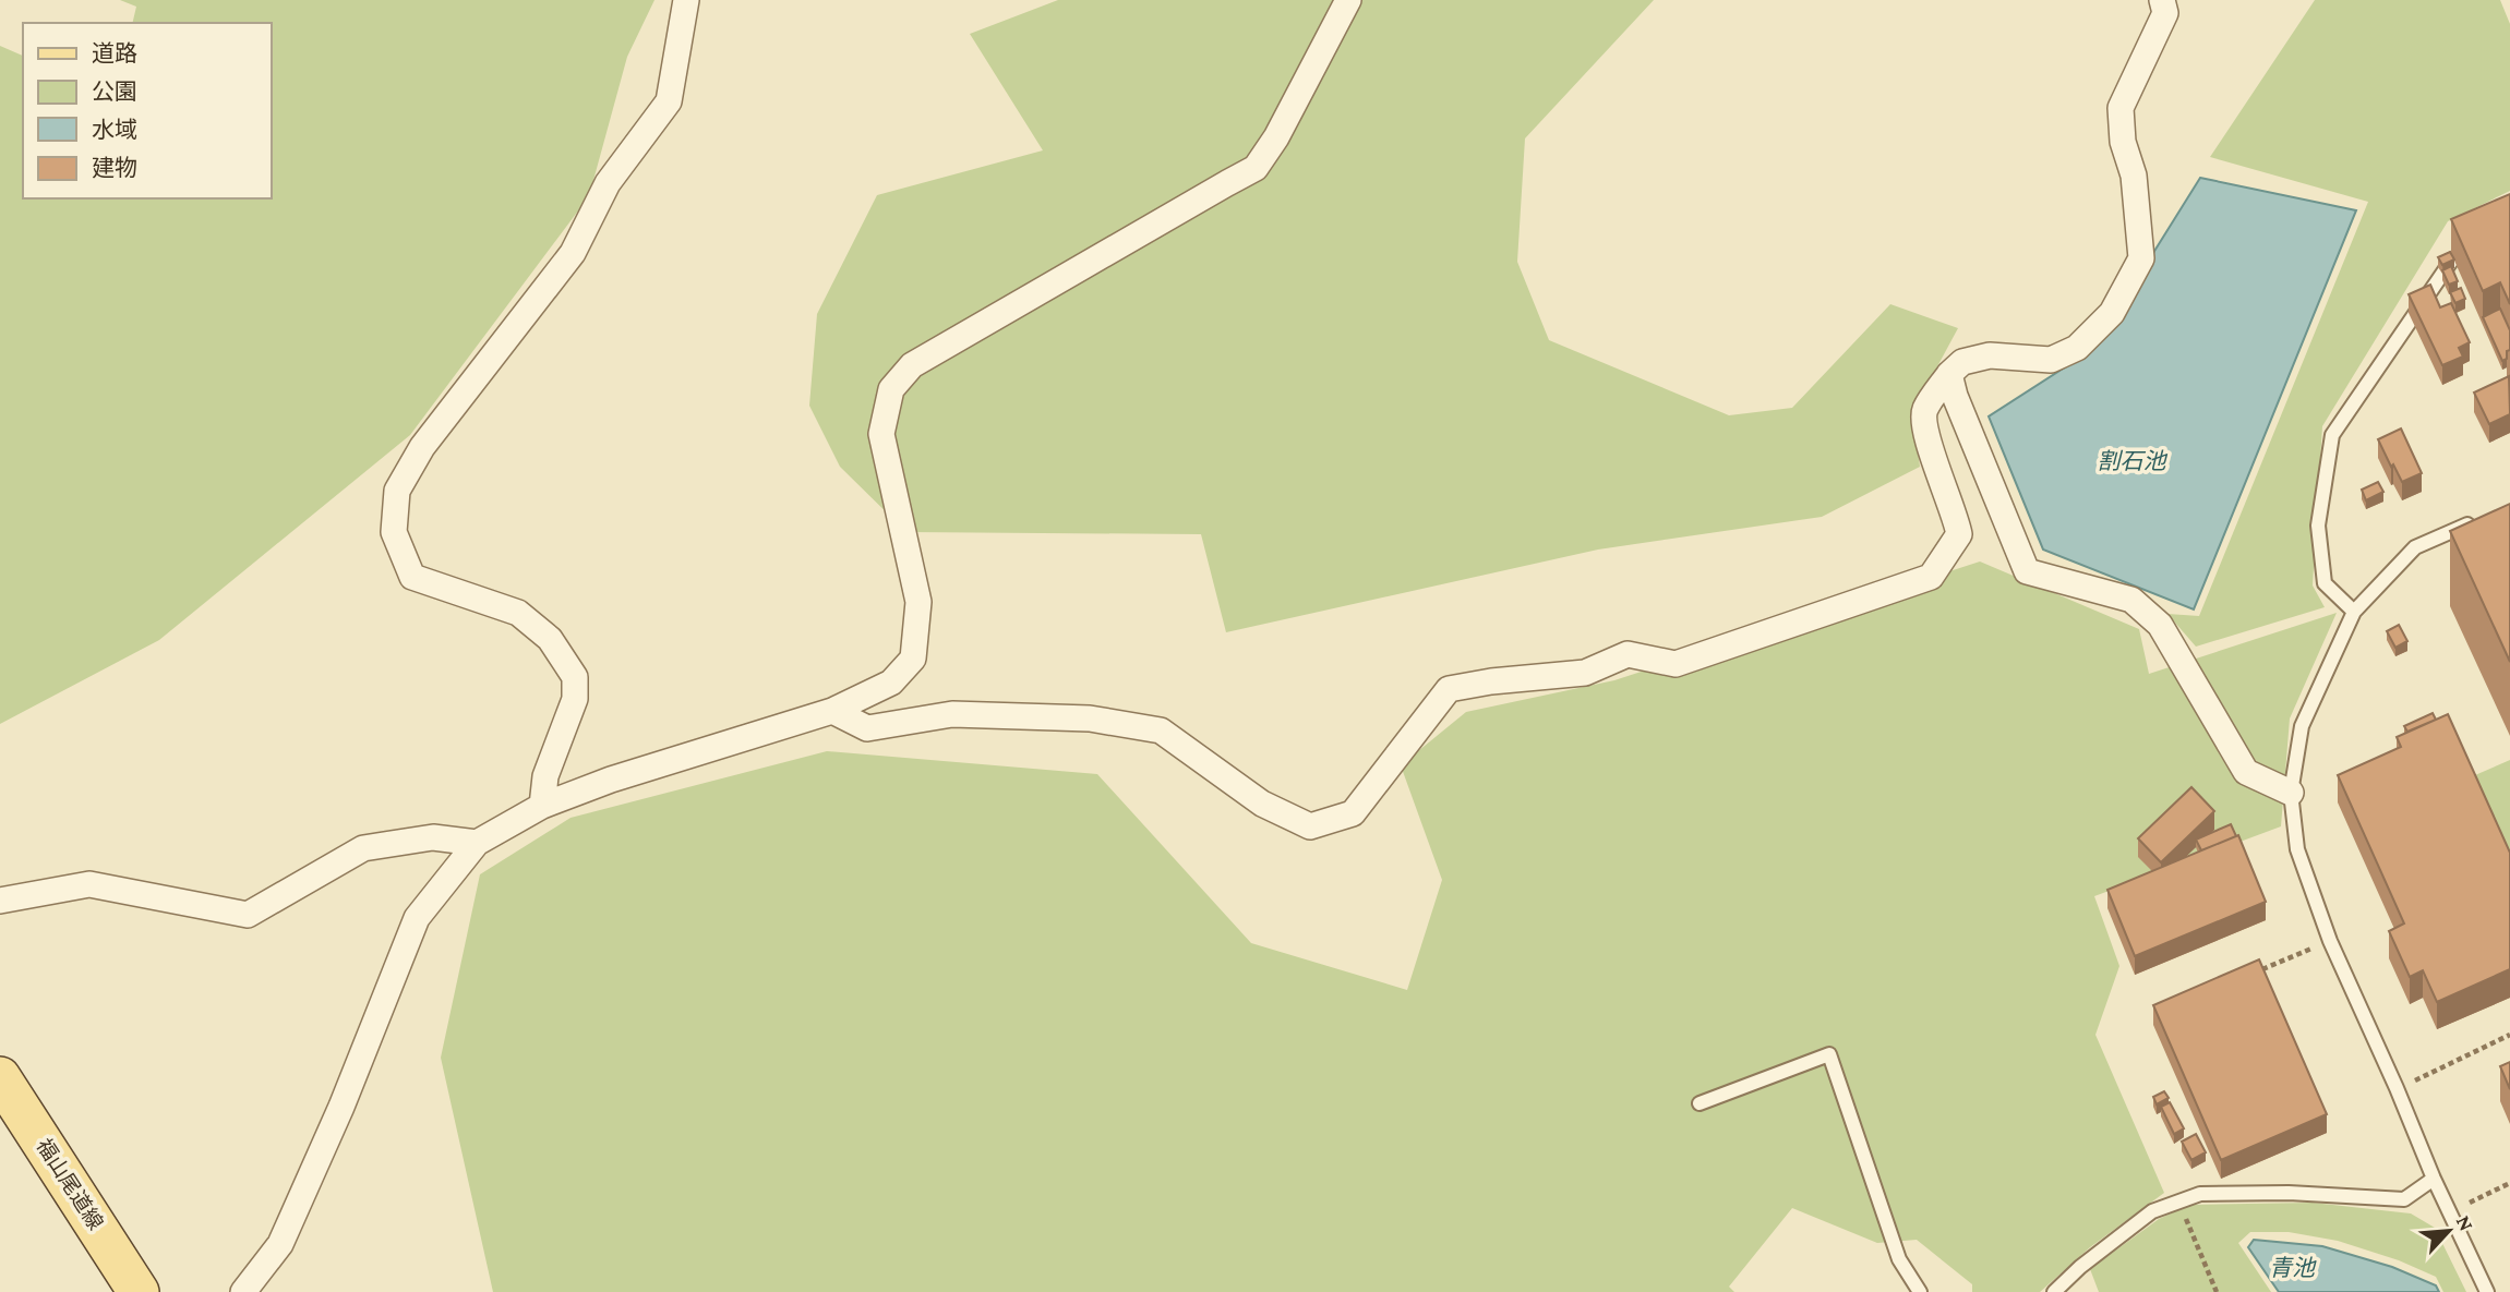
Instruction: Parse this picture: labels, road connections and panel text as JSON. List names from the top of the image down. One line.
{"streets":{"main road":["福山尾道線"]},"water":["割石池","青池"],"legend":["道路","公園","水域","建物"],"north":"top right"}
